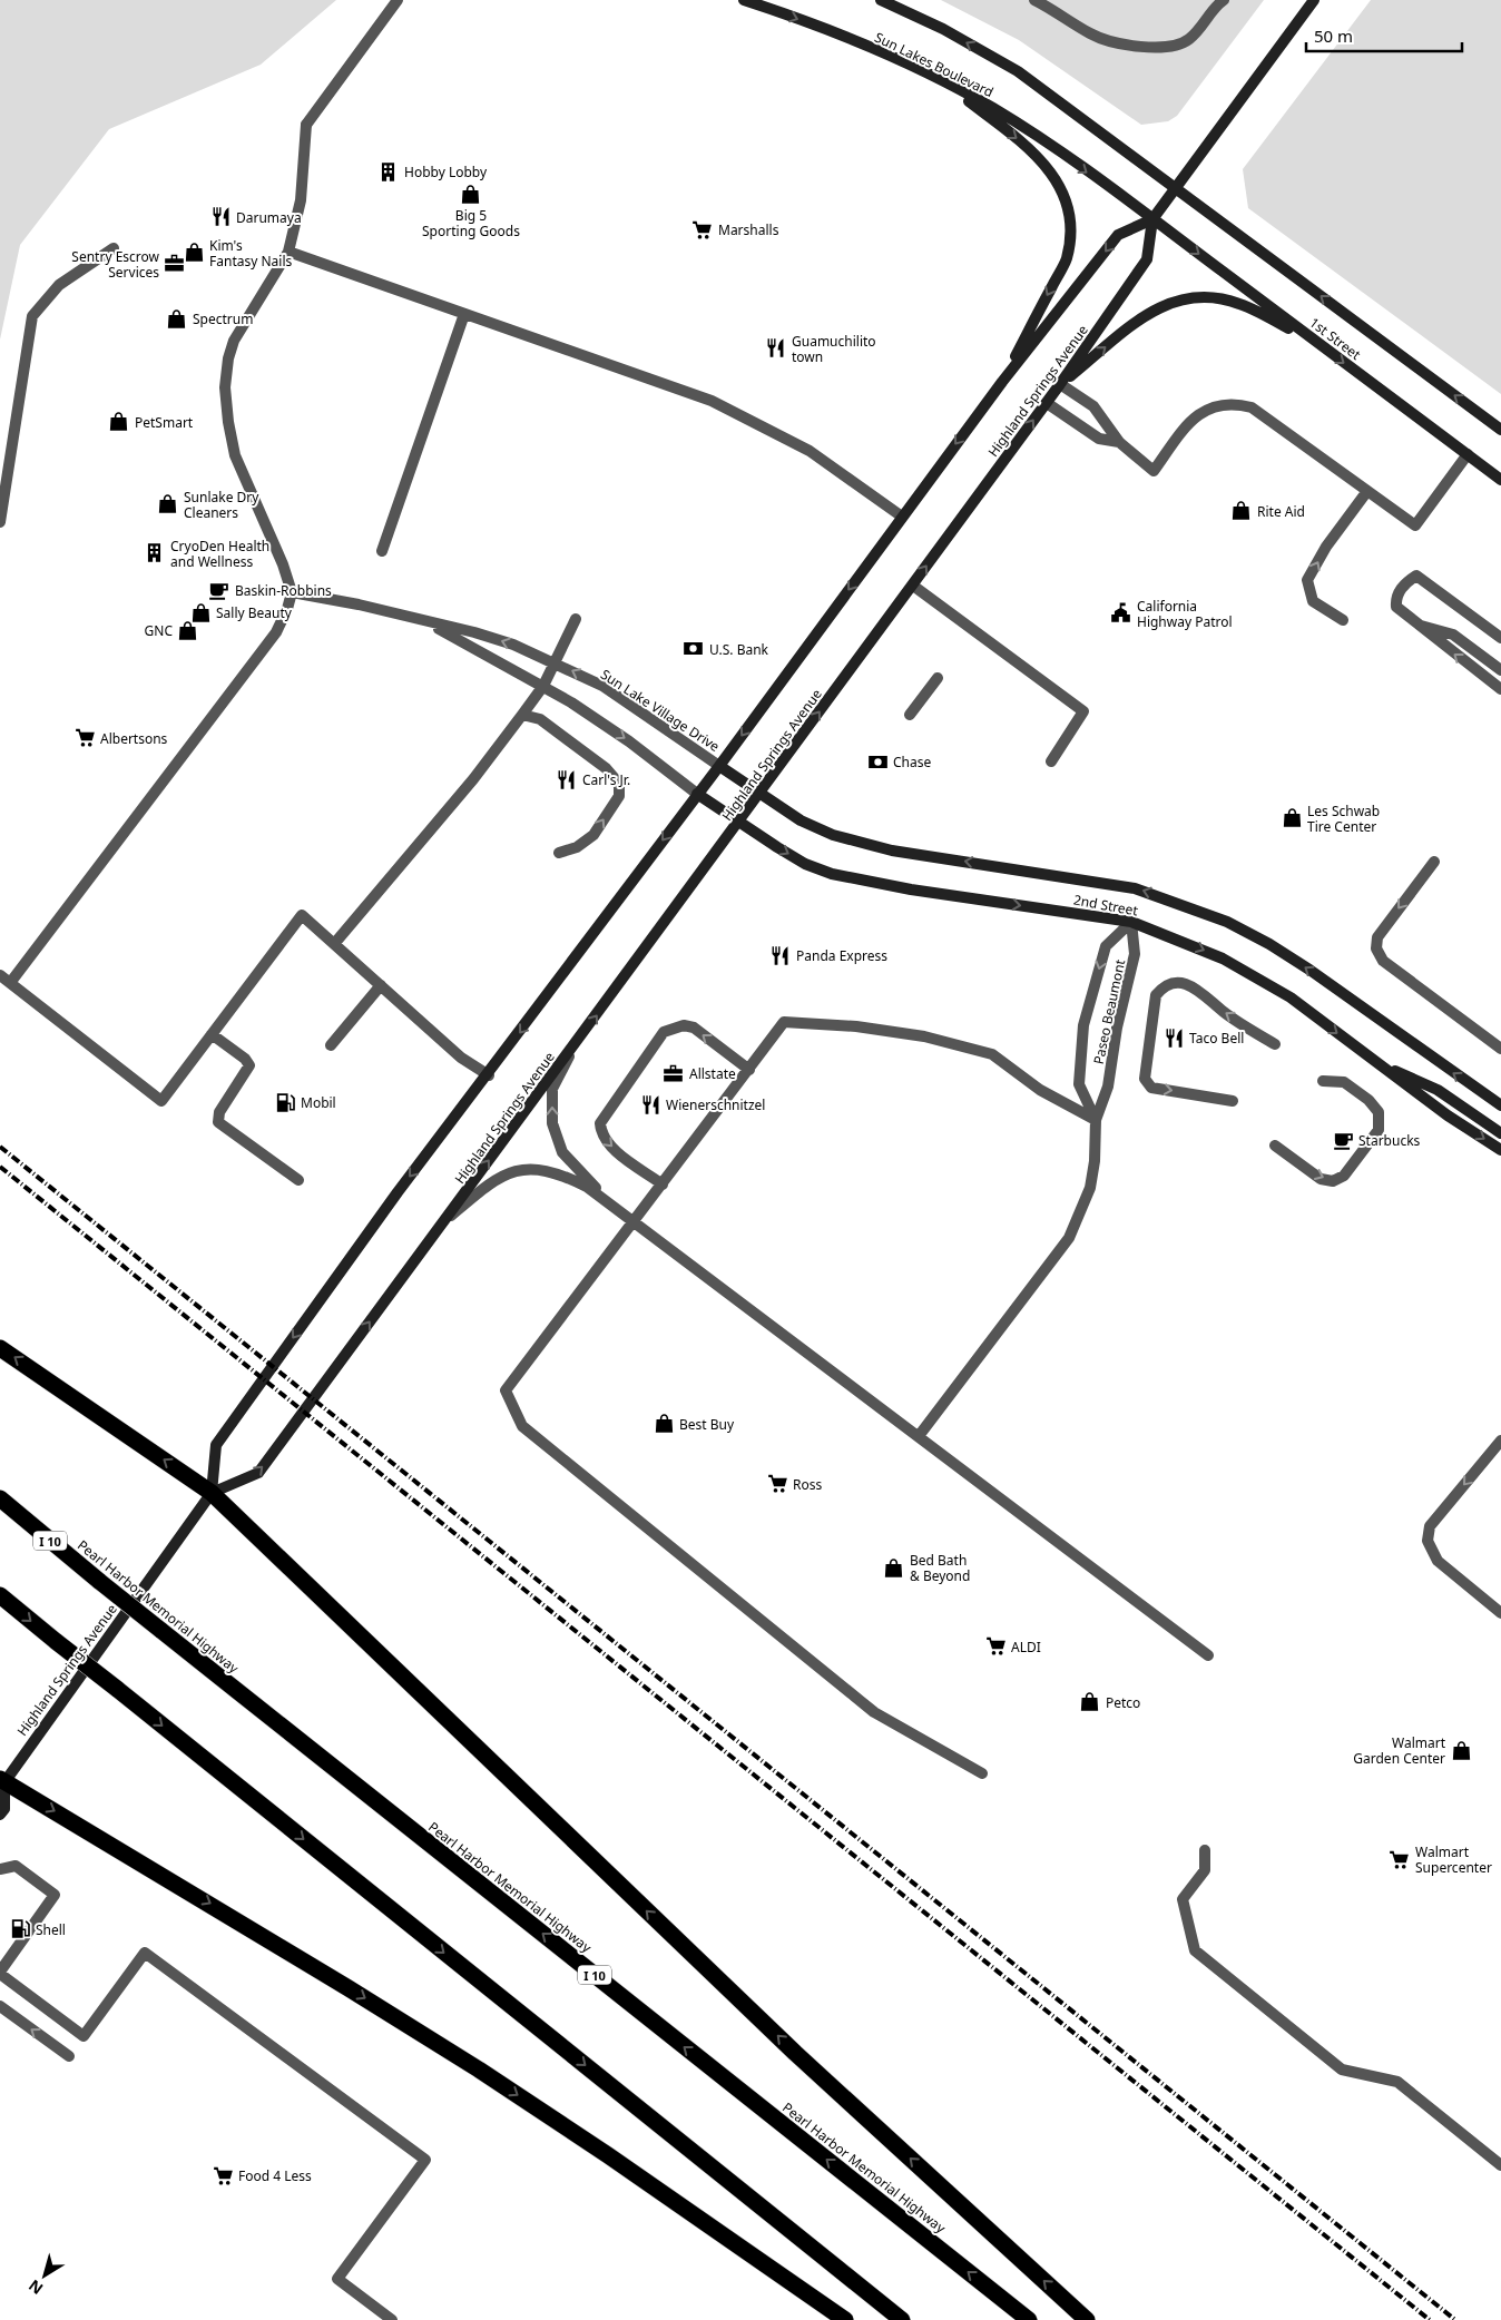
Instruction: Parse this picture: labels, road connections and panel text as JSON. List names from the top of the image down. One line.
{"streets":{"highway":["I 10","Pearl Harbor Memorial Highway"],"main road":["Sun Lakes Boulevard","1st Street","Highland Springs Avenue","2nd Street"],"street":["Sun Lake Village Drive","Paseo Beaumont"]},"crossings":[["Sun Lakes Boulevard","1st Street"],["Sun Lakes Boulevard","Highland Springs Avenue"],["1st Street","Highland Springs Avenue"],["Highland Springs Avenue","2nd Street"],["Sun Lake Village Drive","2nd Street"],["2nd Street","Paseo Beaumont"]],"places":{"building":["Hobby Lobby","CryoDen Health and Wellness"],"shop":["Big 5 Sporting Goods","Kim's Fantasy Nails","Spectrum","PetSmart","Sunlake Dry Cleaners","Rite Aid","Sally Beauty","GNC","Les Schwab Tire Center","Best Buy","Bed Bath & Beyond","Petco","Walmart Garden Center"],"restaurant":["Darumaya","Guamuchilito town","Carl's Jr.","Panda Express","Taco Bell","Wienerschnitzel"],"supermarket":["Marshalls","Albertsons","Ross","ALDI","Walmart Supercenter","Food 4 Less"],"office":["Sentry Escrow Services","Allstate"],"cafe":["Baskin-Robbins","Starbucks"],"public building":["California Highway Patrol"],"bank":["U.S. Bank","Chase"],"fuel station":["Mobil","Shell"]},"scale_bar":"50 m","north":"bottom left"}
